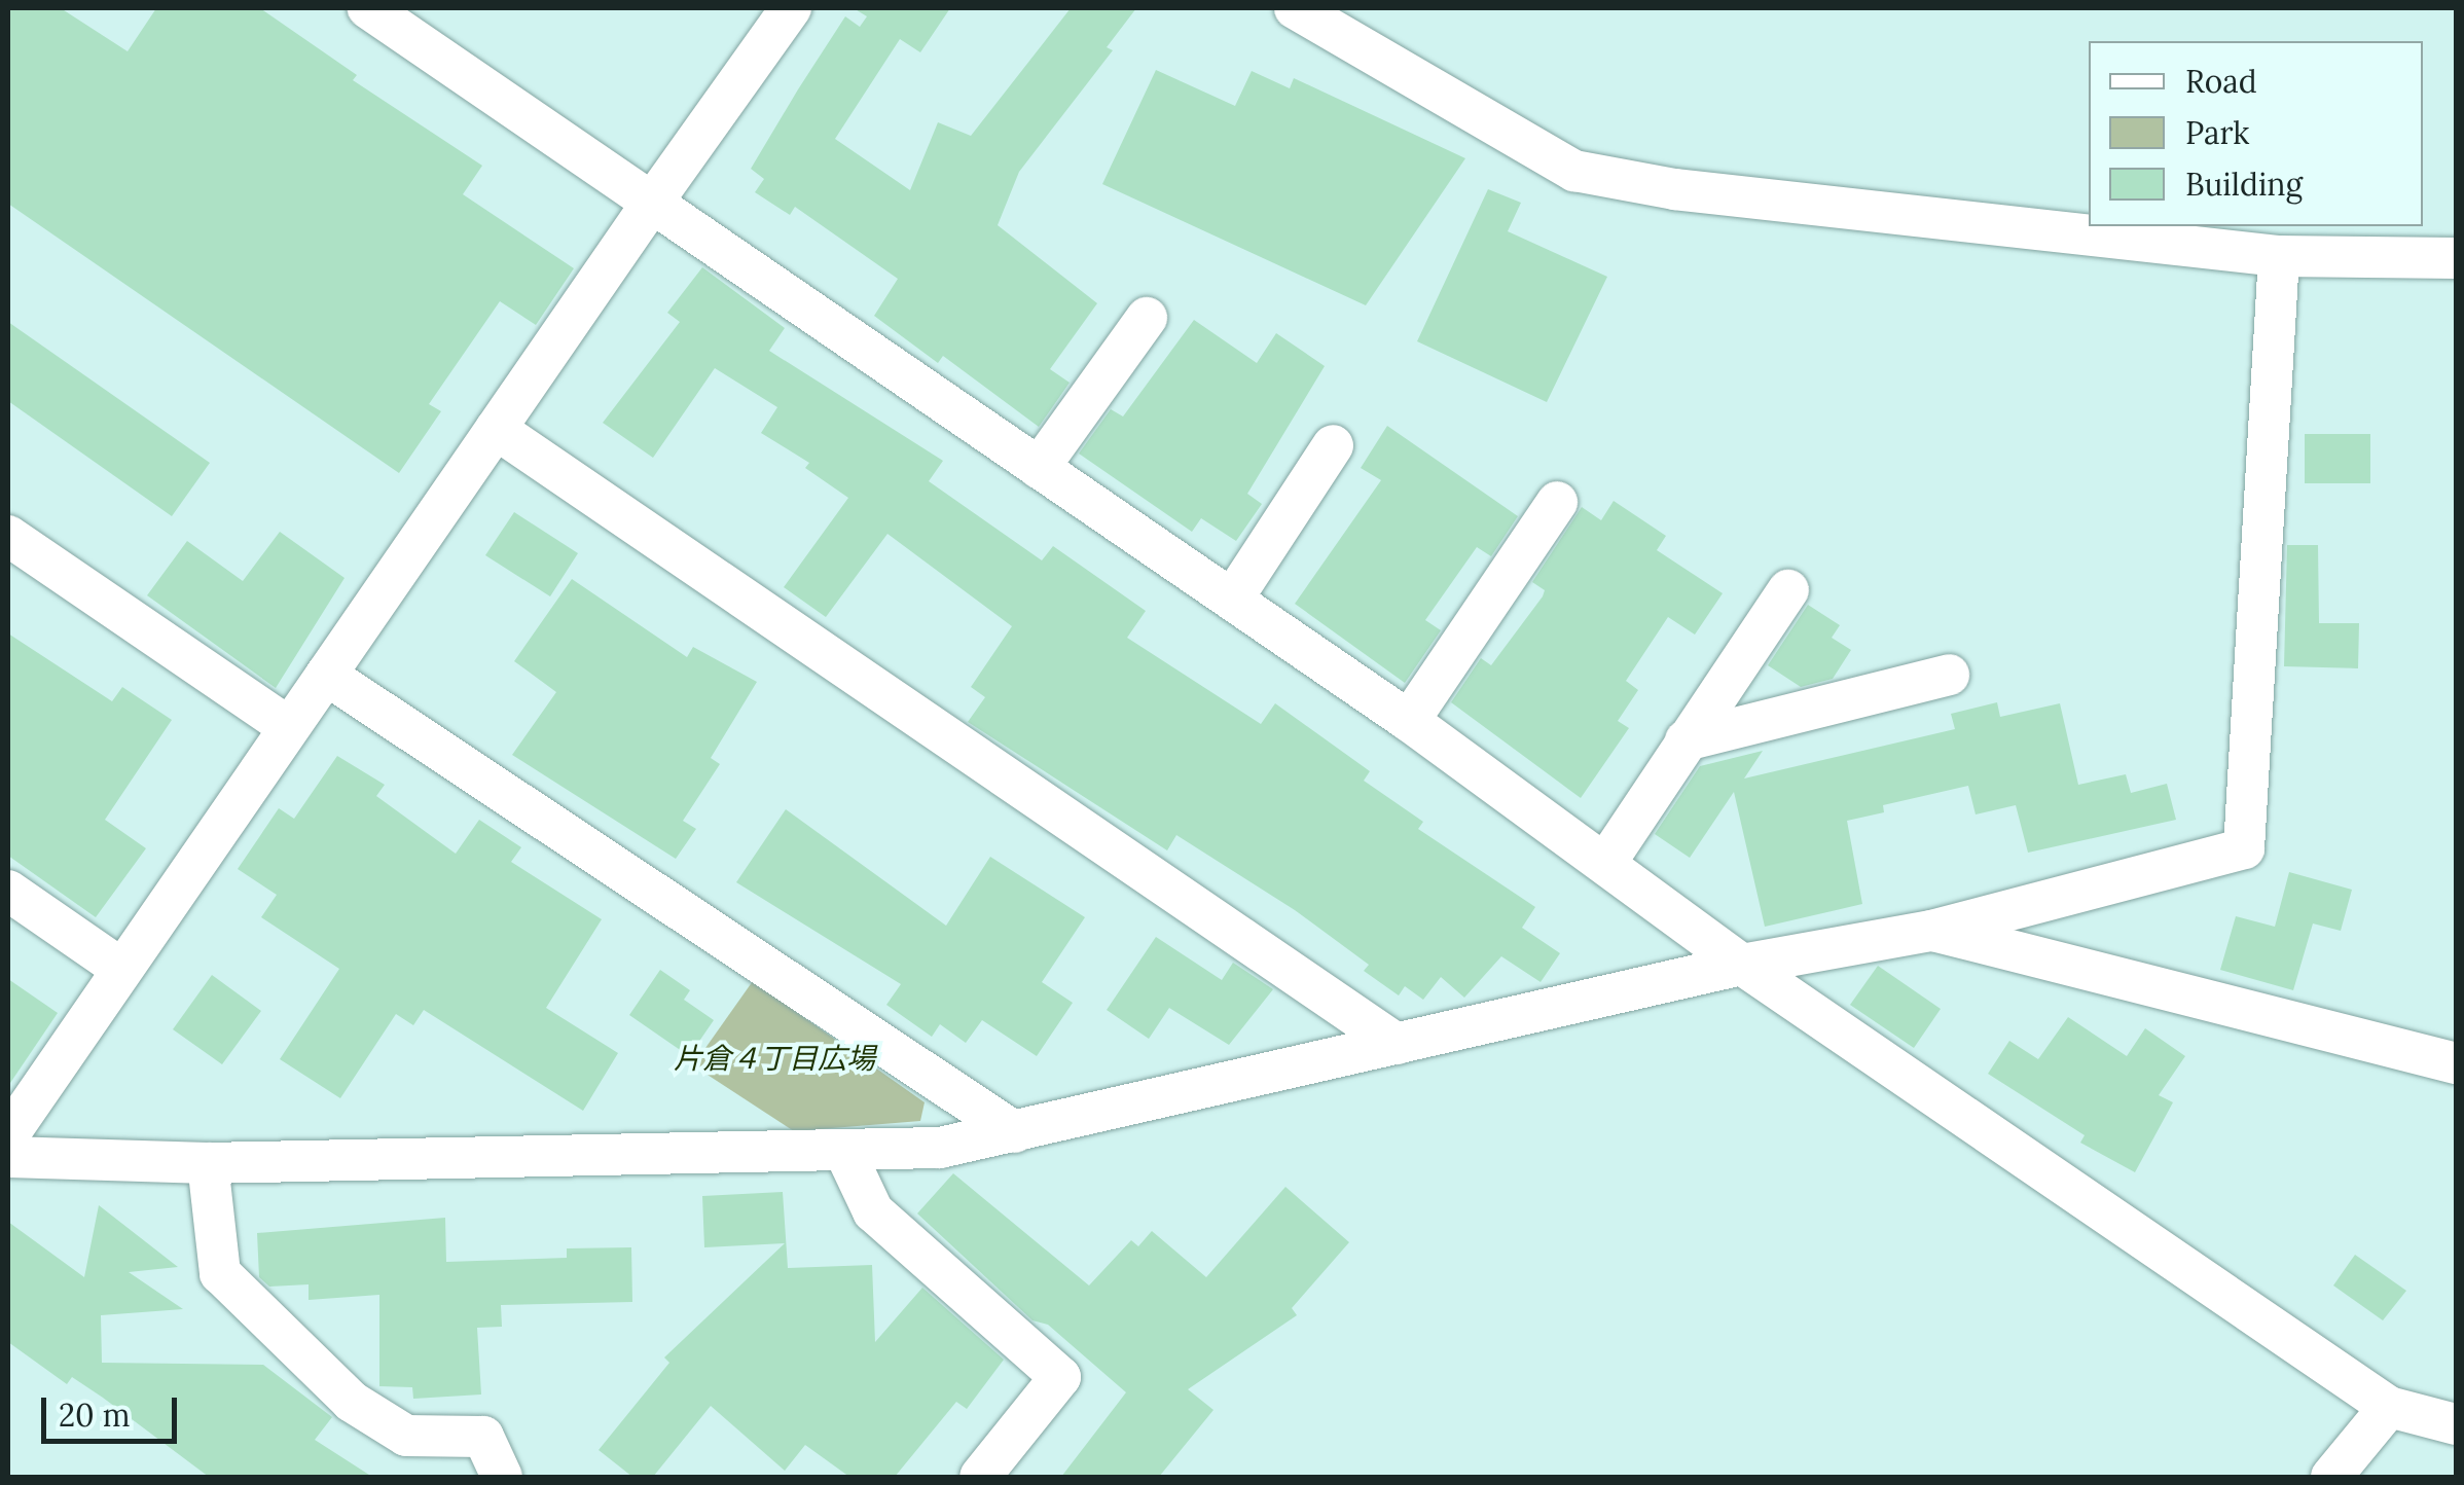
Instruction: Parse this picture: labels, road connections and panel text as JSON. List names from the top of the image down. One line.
{"parks":["片倉４丁目広場"],"legend":["Road","Park","Building"],"scale_bar":"20 m"}
